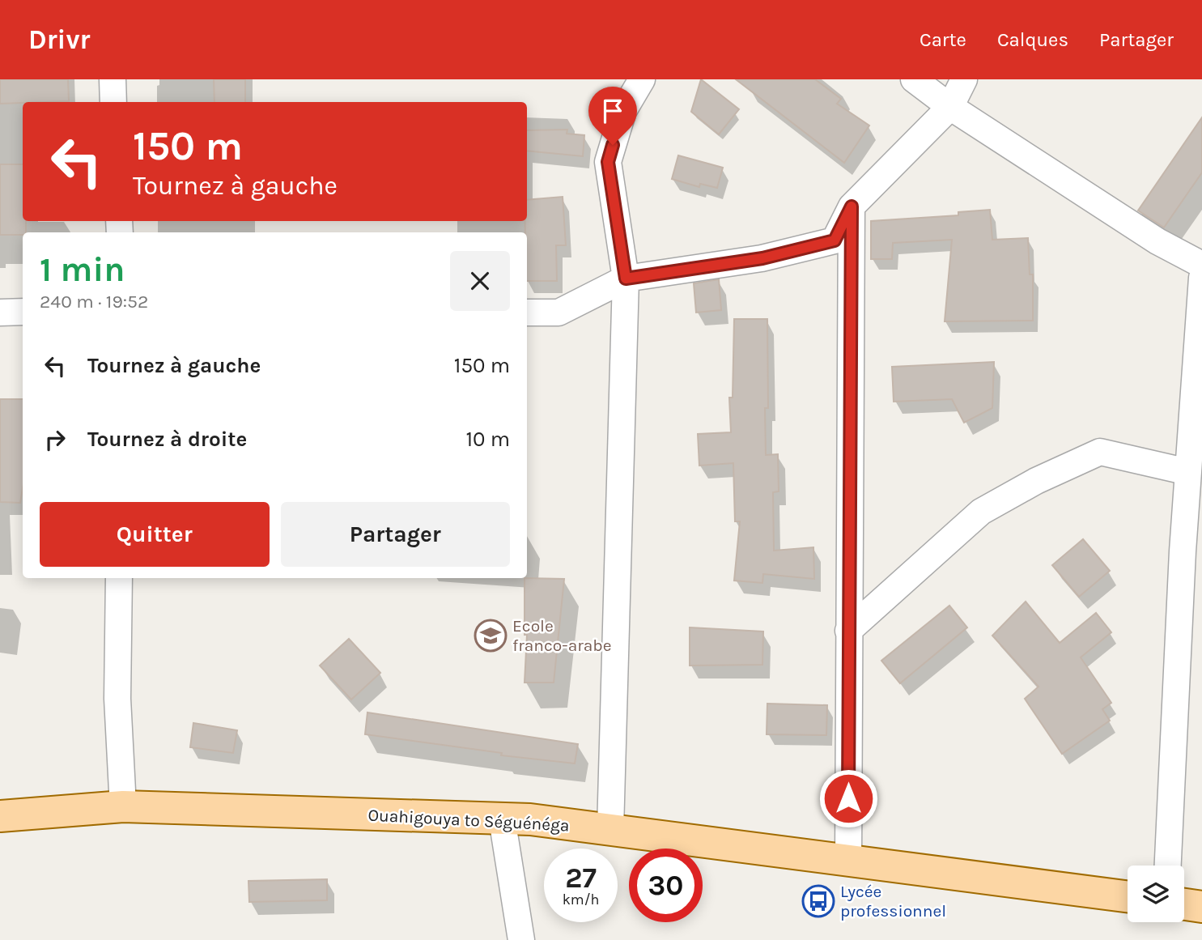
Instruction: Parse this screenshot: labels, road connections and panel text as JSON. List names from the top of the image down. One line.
{"streets":{"main road":["Ouahigouya to Séguénéga"]},"places":{"school or university":["Ecole franco-arabe"],"bus stop":["Lycée professionnel"]},"page":{"header":"Drivr","nav":["Carte","Calques","Partager"],"turn":["150 m","Tournez à gauche"],"heading":["1 min","240 m · 19:52"],"list":[{"name":"Tournez à gauche","value":"150 m"},{"name":"Tournez à droite","value":"10 m"}],"buttons":["Quitter","Partager"],"speed":"27 km/h","limit":"30"}}
